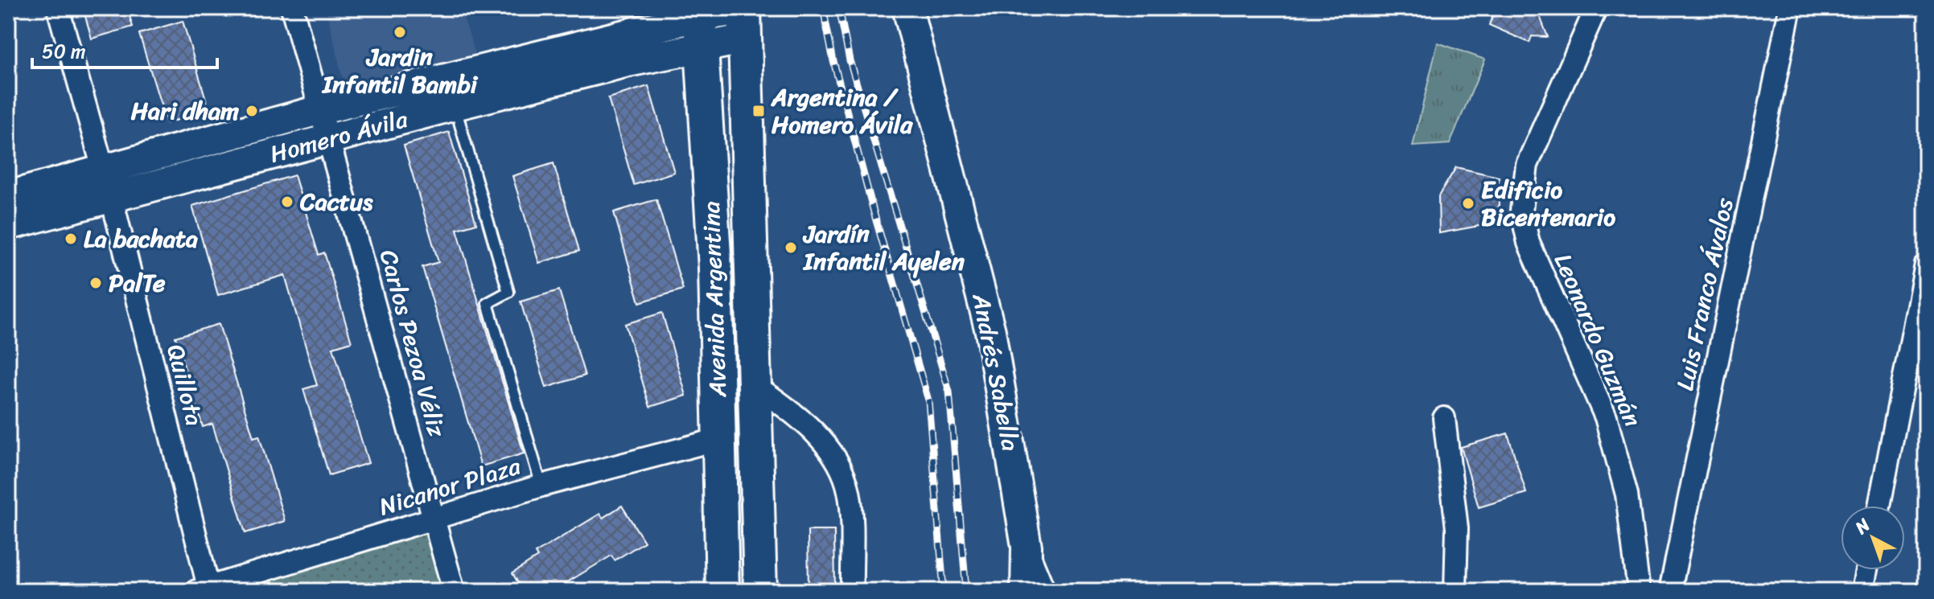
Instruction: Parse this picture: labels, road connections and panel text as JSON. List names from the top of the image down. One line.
{"streets":{"main road":["Homero Ávila","Avenida Argentina","Andrés Sabella"],"street":["Luis Franco Ávalos","Leonardo Guzmán","Carlos Pezoa Véliz","Quillota","Nicanor Plaza"]},"crossings":[["Homero Ávila","Avenida Argentina"],["Homero Ávila","Carlos Pezoa Véliz"],["Homero Ávila","Quillota"],["Avenida Argentina","Nicanor Plaza"],["Carlos Pezoa Véliz","Nicanor Plaza"],["Quillota","Nicanor Plaza"]],"places":{"other":["Jardin Infantil Bambi","Hari dham","Cactus","Edificio Bicentenario","La bachata","Jardín Infantil Ayelen","PalTe"],"transit":["Argentina / Homero Ávila"]},"scale_bar":"50 m","north":"top left"}
